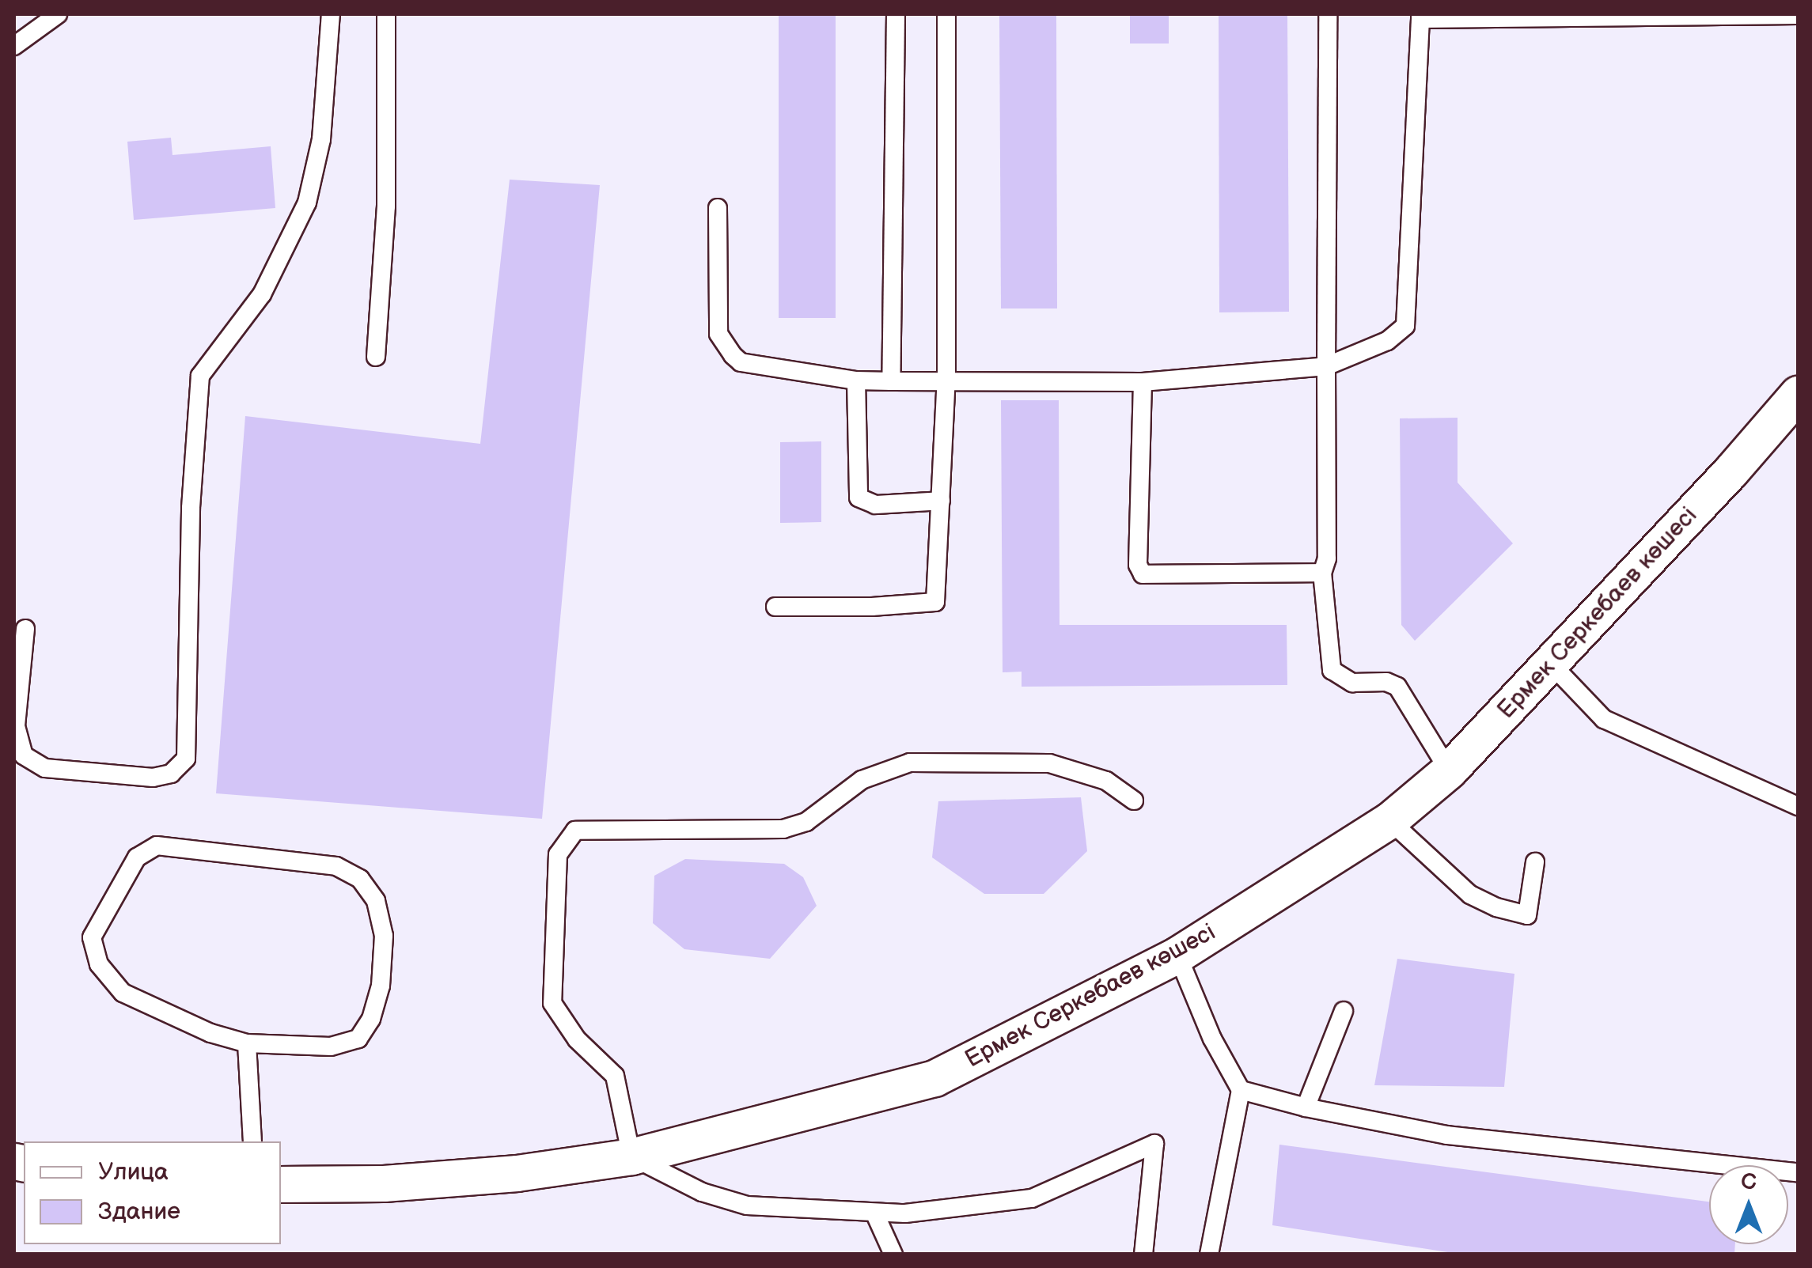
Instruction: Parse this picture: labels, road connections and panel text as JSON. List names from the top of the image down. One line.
{"streets":{"street":["Ермек Серкебаев көшесі"]},"legend":["Улица","Здание"],"north":"top"}
